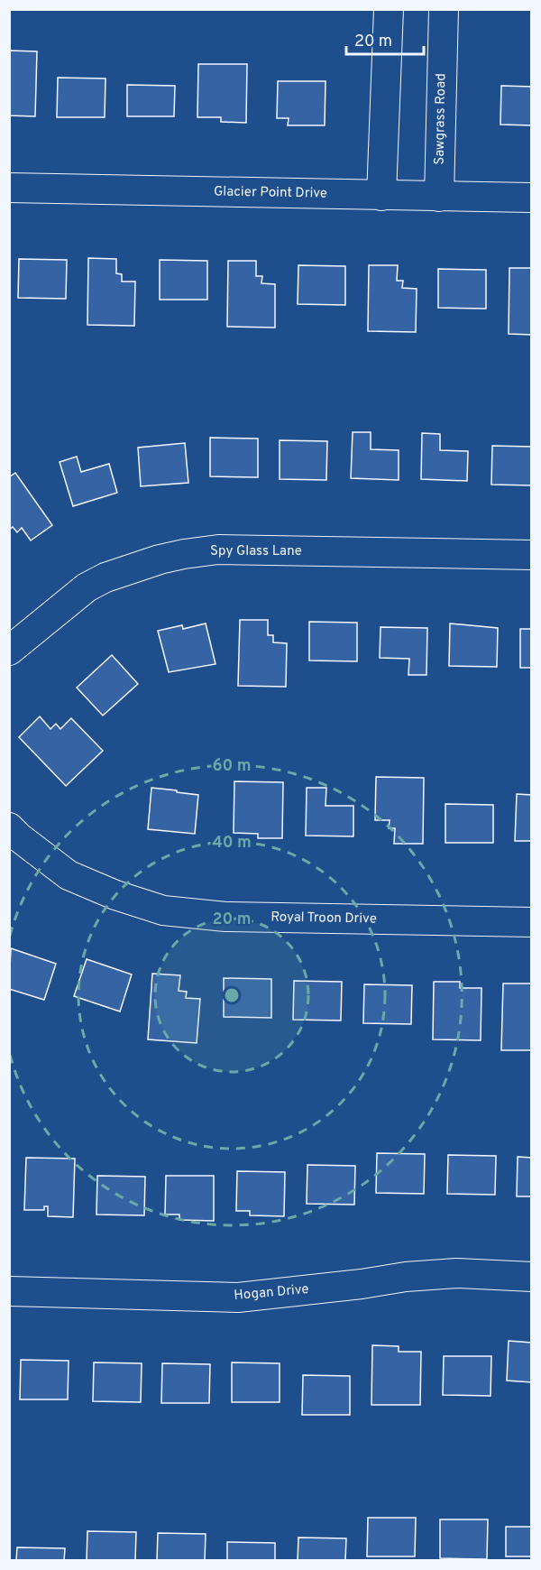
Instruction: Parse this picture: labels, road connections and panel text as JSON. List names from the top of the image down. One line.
{"streets":{"street":["Sawgrass Road","Glacier Point Drive","Spy Glass Lane","Royal Troon Drive","Hogan Drive"]},"crossings":[["Sawgrass Road","Glacier Point Drive"]],"scale_bar":"20 m","rings":["60 m","40 m","20 m"]}
